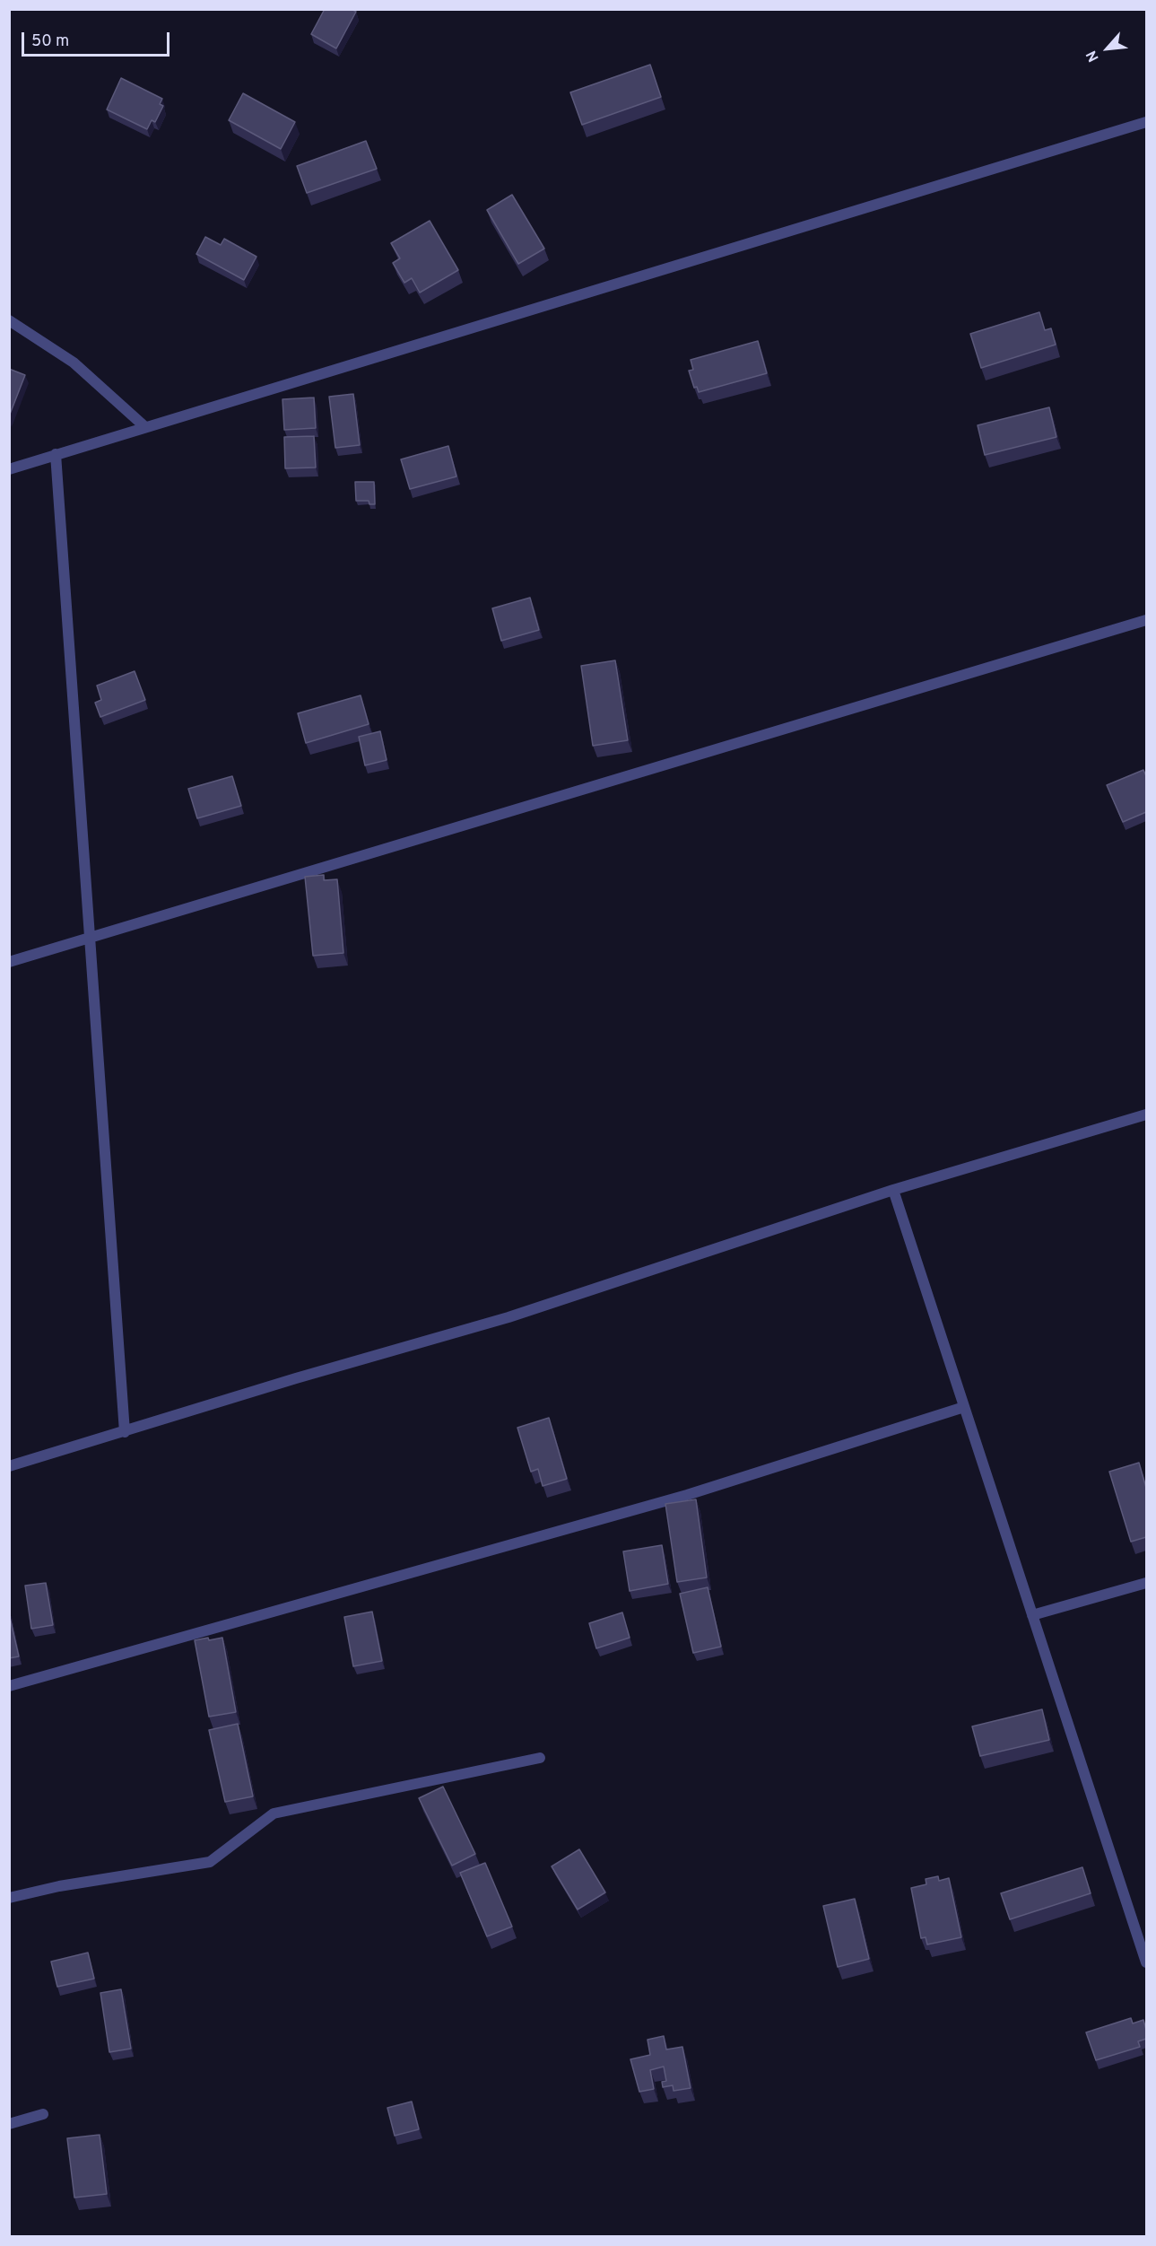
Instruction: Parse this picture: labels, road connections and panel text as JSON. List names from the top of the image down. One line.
{"scale_bar":"50 m","north":"bottom left"}
